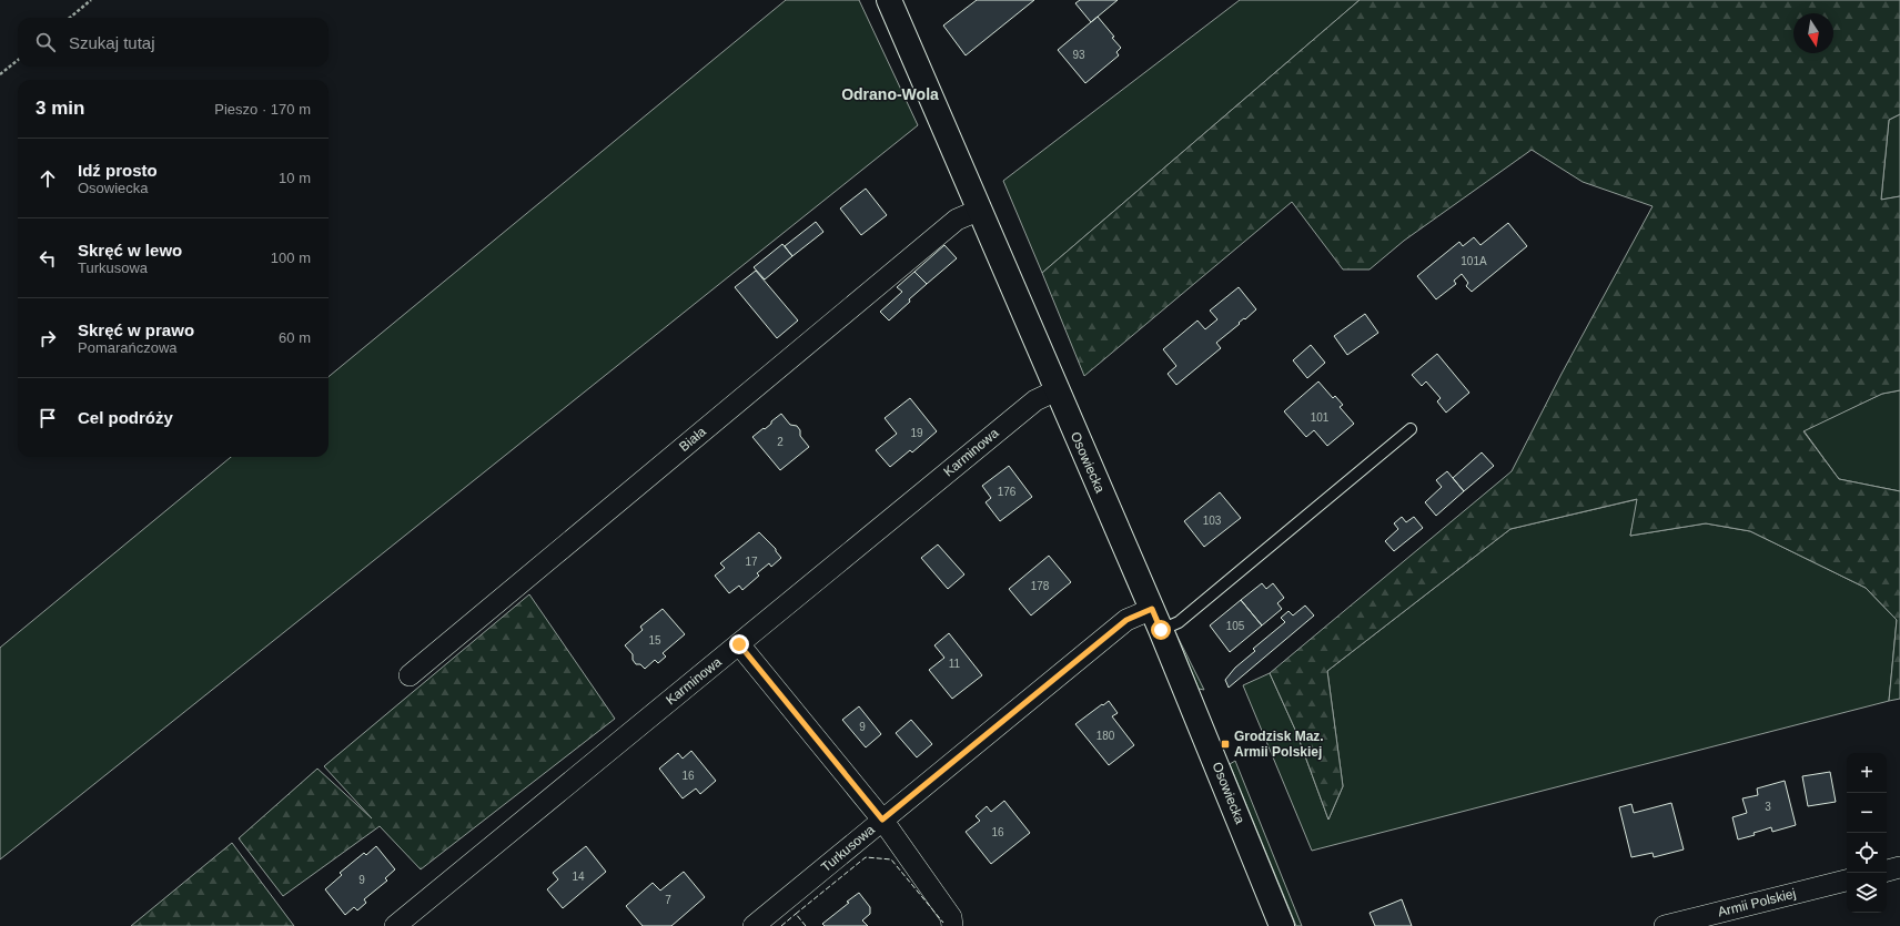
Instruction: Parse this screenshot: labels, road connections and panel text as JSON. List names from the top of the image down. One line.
{"streets":{"street":["Biała","Karminowa","Osowiecka","Turkusowa","Armii Polskiej"]},"crossings":[["Biała","Osowiecka"],["Karminowa","Osowiecka"],["Osowiecka","Turkusowa"]],"districts":["Odrano-Wola"],"places":{"transit":["Grodzisk Maz. Armii Polskiej"]},"house_numbers":["93","101A","101","19","2","176","103","17","178","105","15","11","9","180","16","3","16","14","9","7"],"north":"bottom","page":{"search":"Szukaj tutaj","heading":["3 min","Pieszo · 170 m"],"list":[["Idź prosto","Osowiecka","10 m"],["Skręć w lewo","Turkusowa","100 m"],["Skręć w prawo","Pomarańczowa","60 m"],"Cel podróży"],"map_buttons":["+","−"]}}
